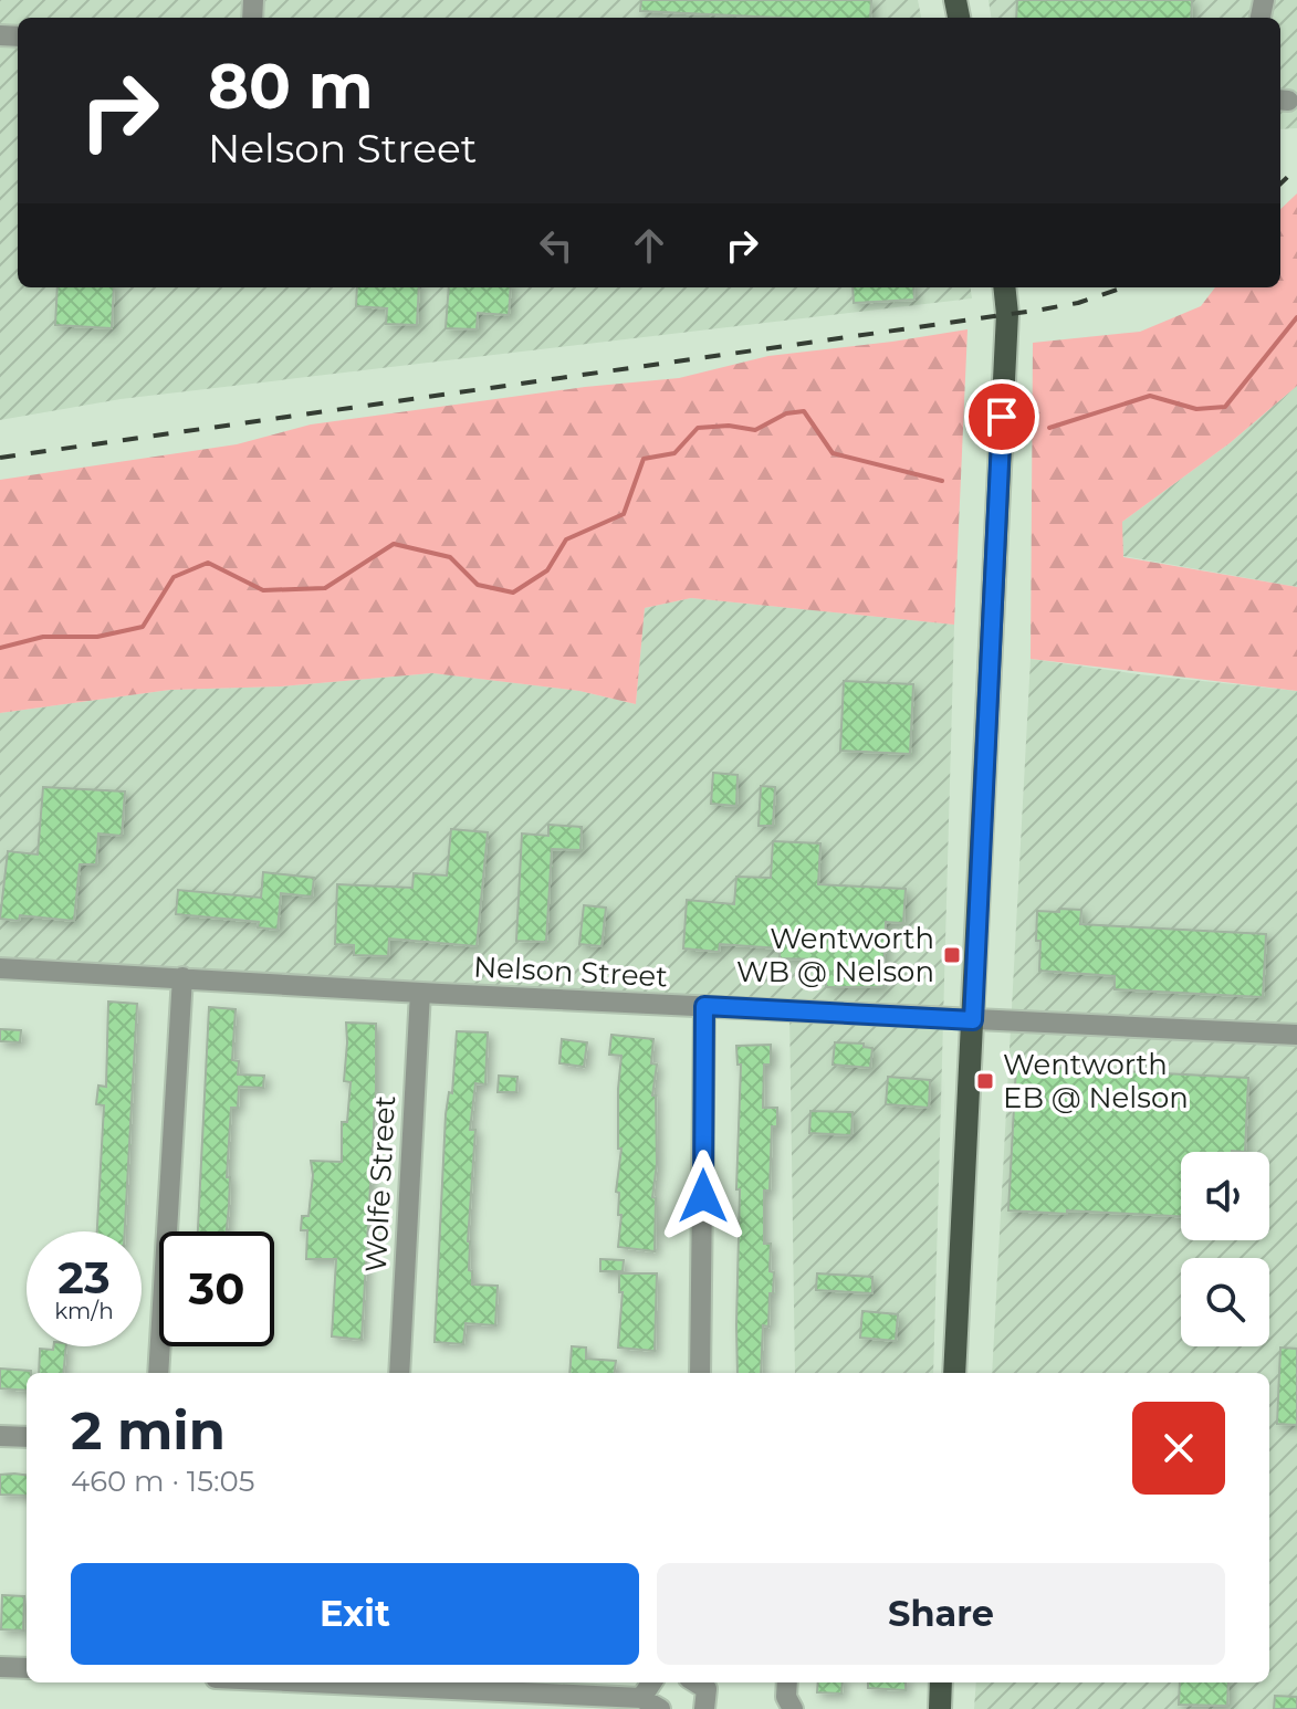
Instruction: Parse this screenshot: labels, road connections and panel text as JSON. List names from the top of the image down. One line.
{"streets":{"street":["Nelson Street","Wolfe Street"]},"crossings":[["Nelson Street","Wolfe Street"]],"places":{"transit":["Wentworth WB @ Nelson","Wentworth EB @ Nelson"]},"page":{"turn":["80 m","Nelson Street"],"speed":"23 km/h","limit":"30","heading":["2 min","460 m · 15:05"],"buttons":["Exit","Share"]}}
